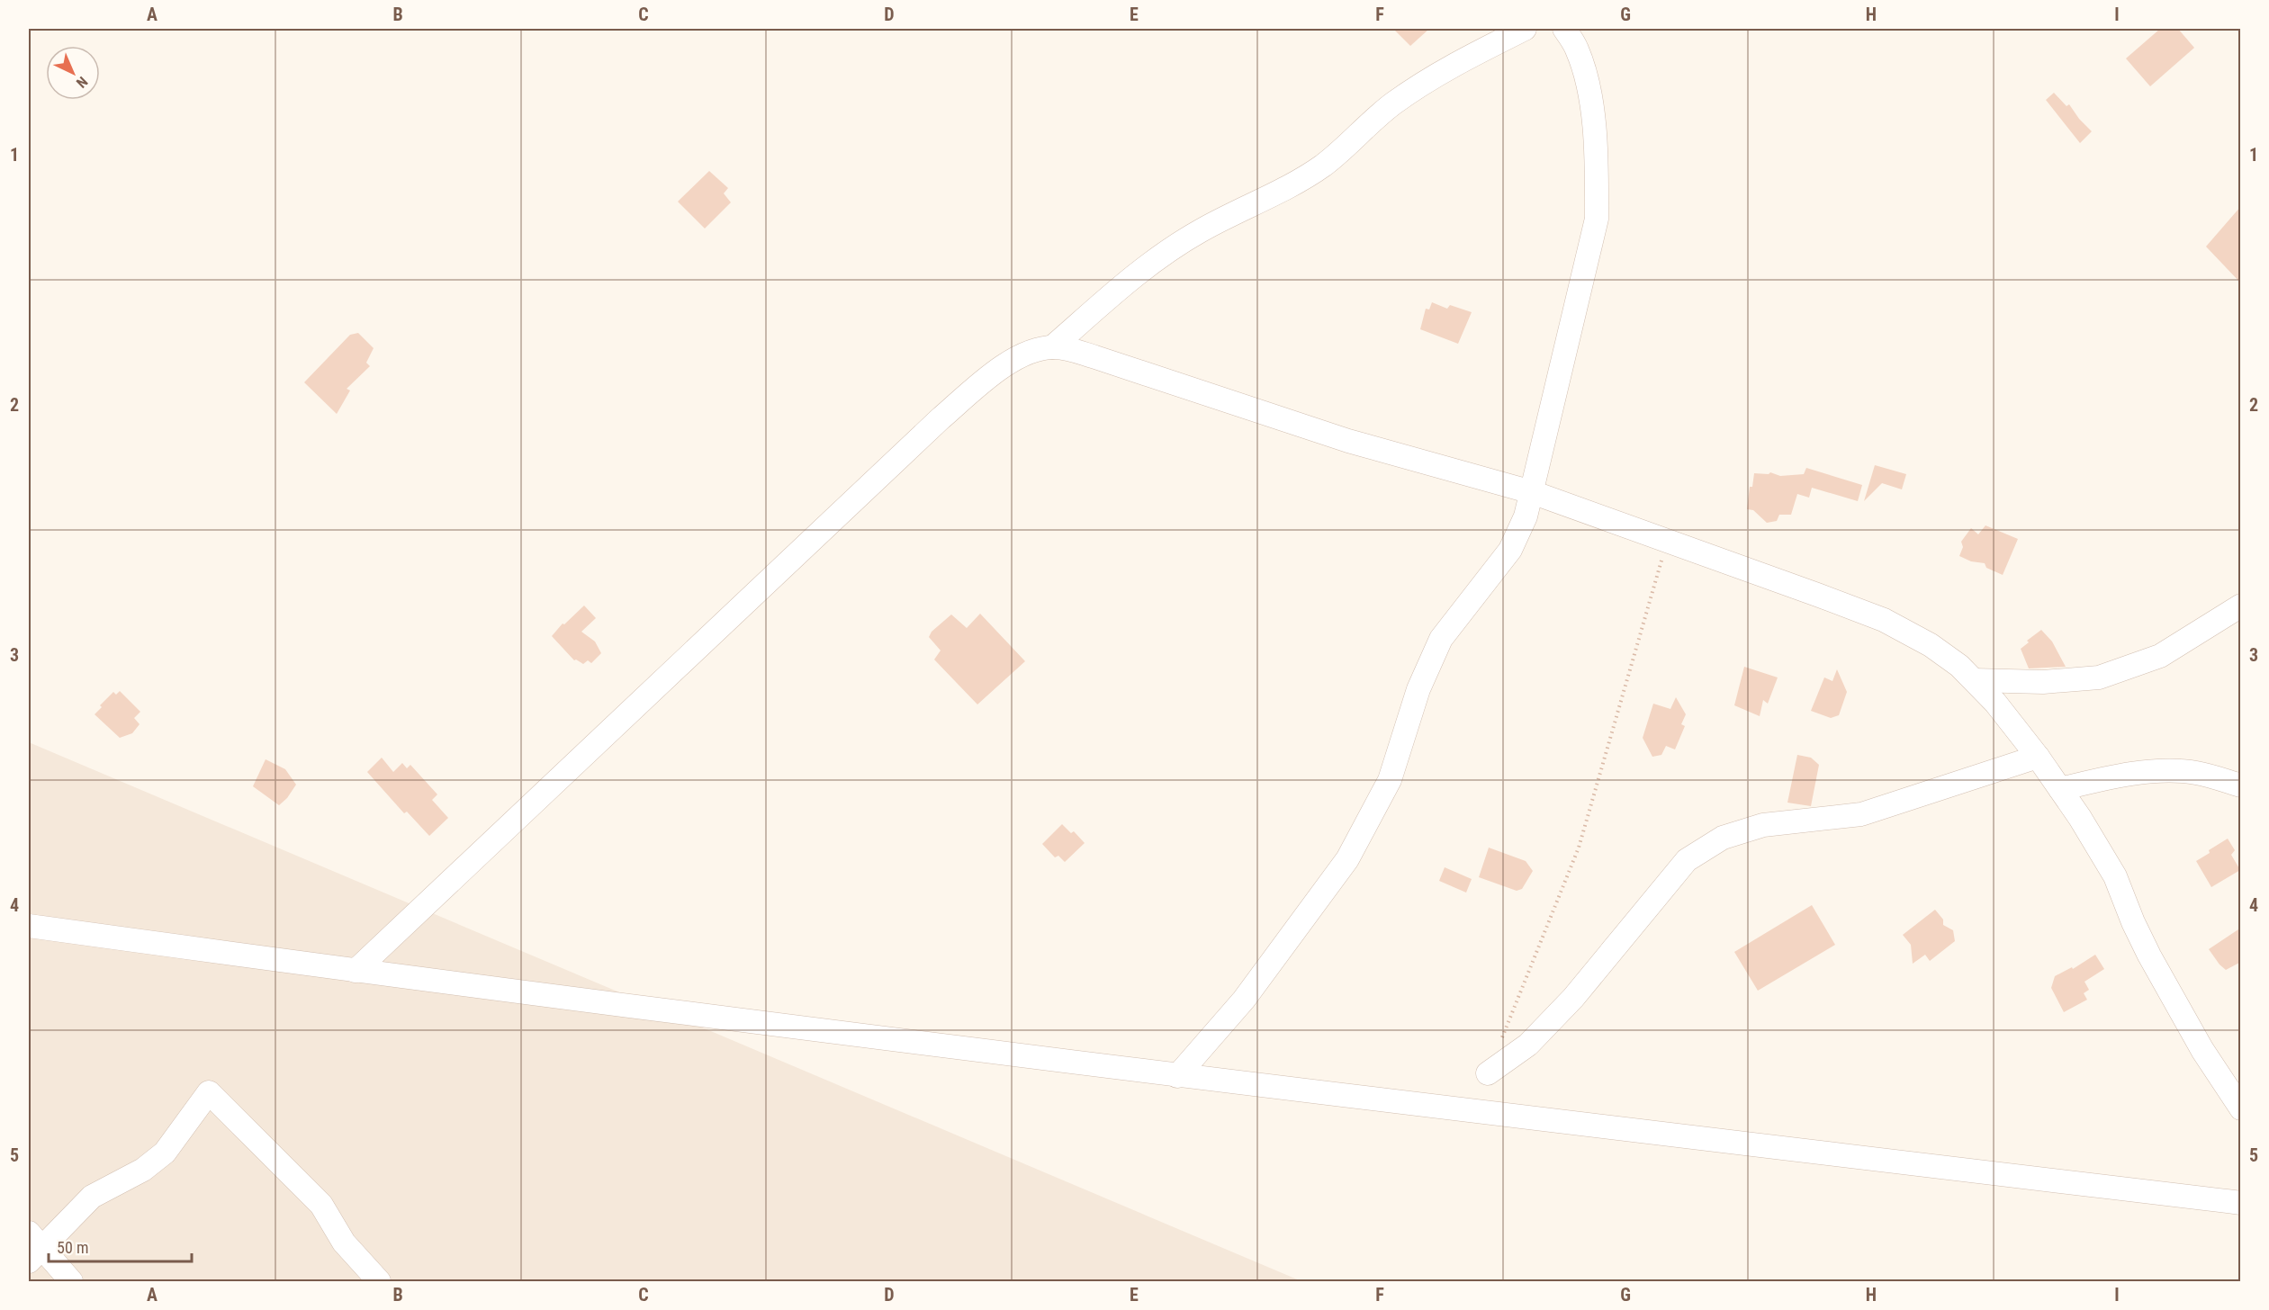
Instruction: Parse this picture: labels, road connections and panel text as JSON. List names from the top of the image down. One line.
{"scale_bar":"50 m","north":"bottom right","grid":{"columns":["A","B","C","D","E","F","G","H","I"],"rows":["1","2","3","4","5"]}}
